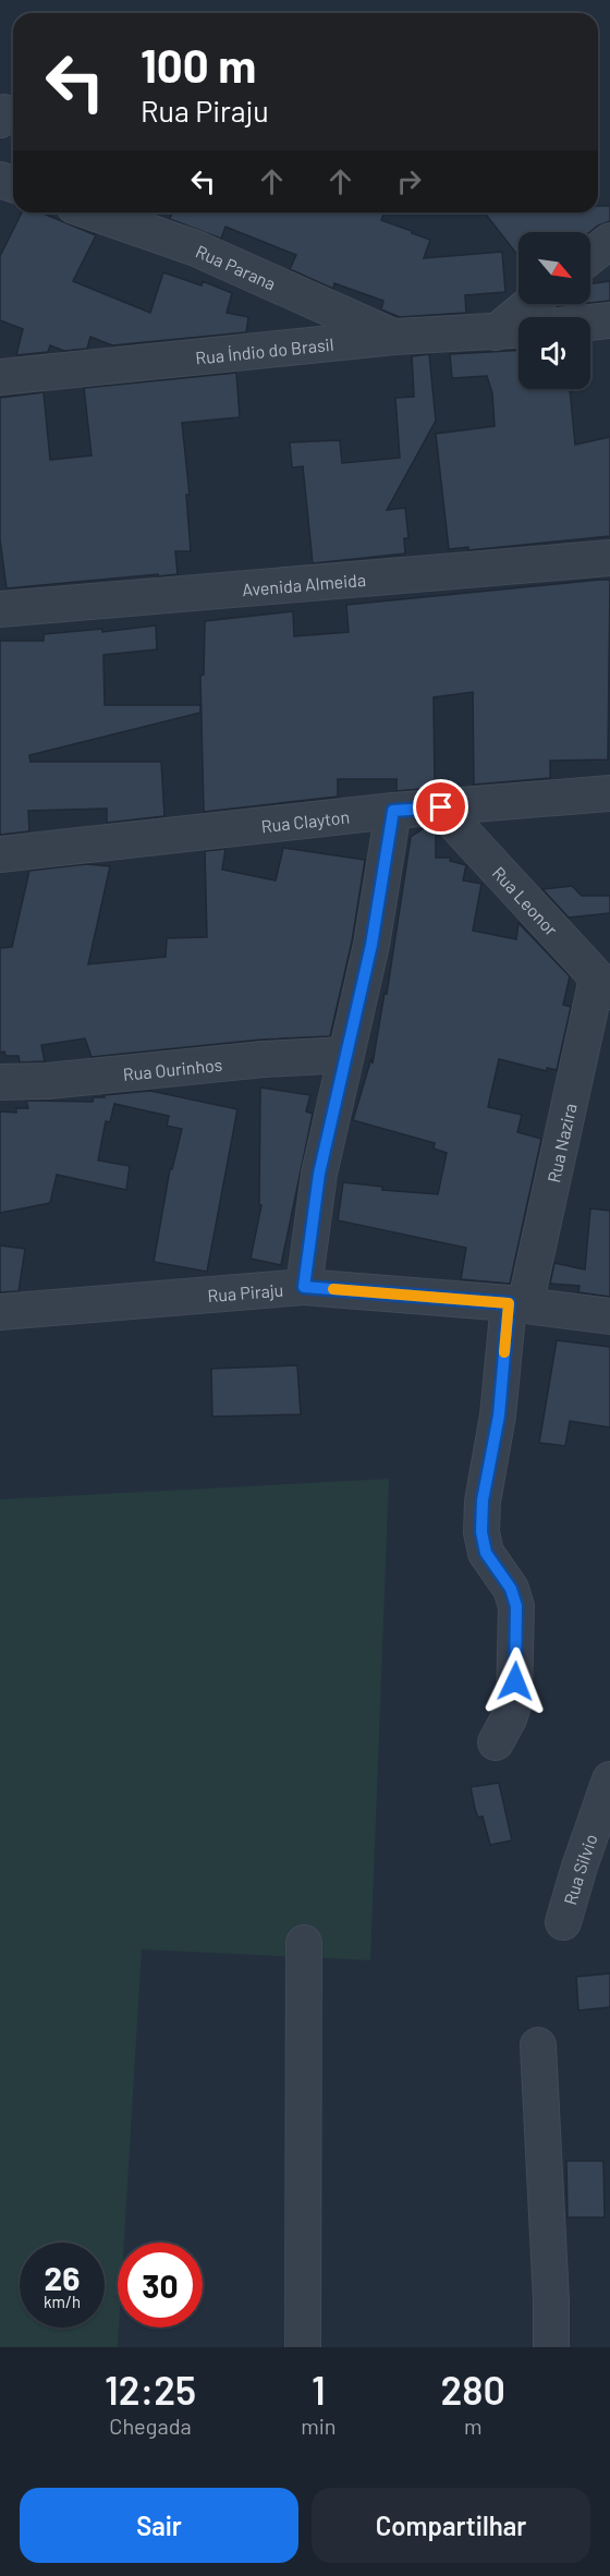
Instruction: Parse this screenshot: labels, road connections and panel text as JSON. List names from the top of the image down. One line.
{"streets":{"street":["Rua Parana","Rua Índio do Brasil","Avenida Almeida","Rua Clayton","Rua Leonor","Rua Ourinhos","Rua Nazira","Rua Piraju","Rua Silvio"]},"crossings":[["Rua Parana","Rua Índio do Brasil"],["Rua Clayton","Rua Leonor"],["Rua Leonor","Rua Nazira"],["Rua Nazira","Rua Piraju"]],"north":"bottom right","page":{"turn":["100 m","Rua Piraju"],"speed":"26 km/h","limit":"30","eta":["12:25","Chegada","1","min","280","m"],"buttons":["Sair","Compartilhar"]}}
